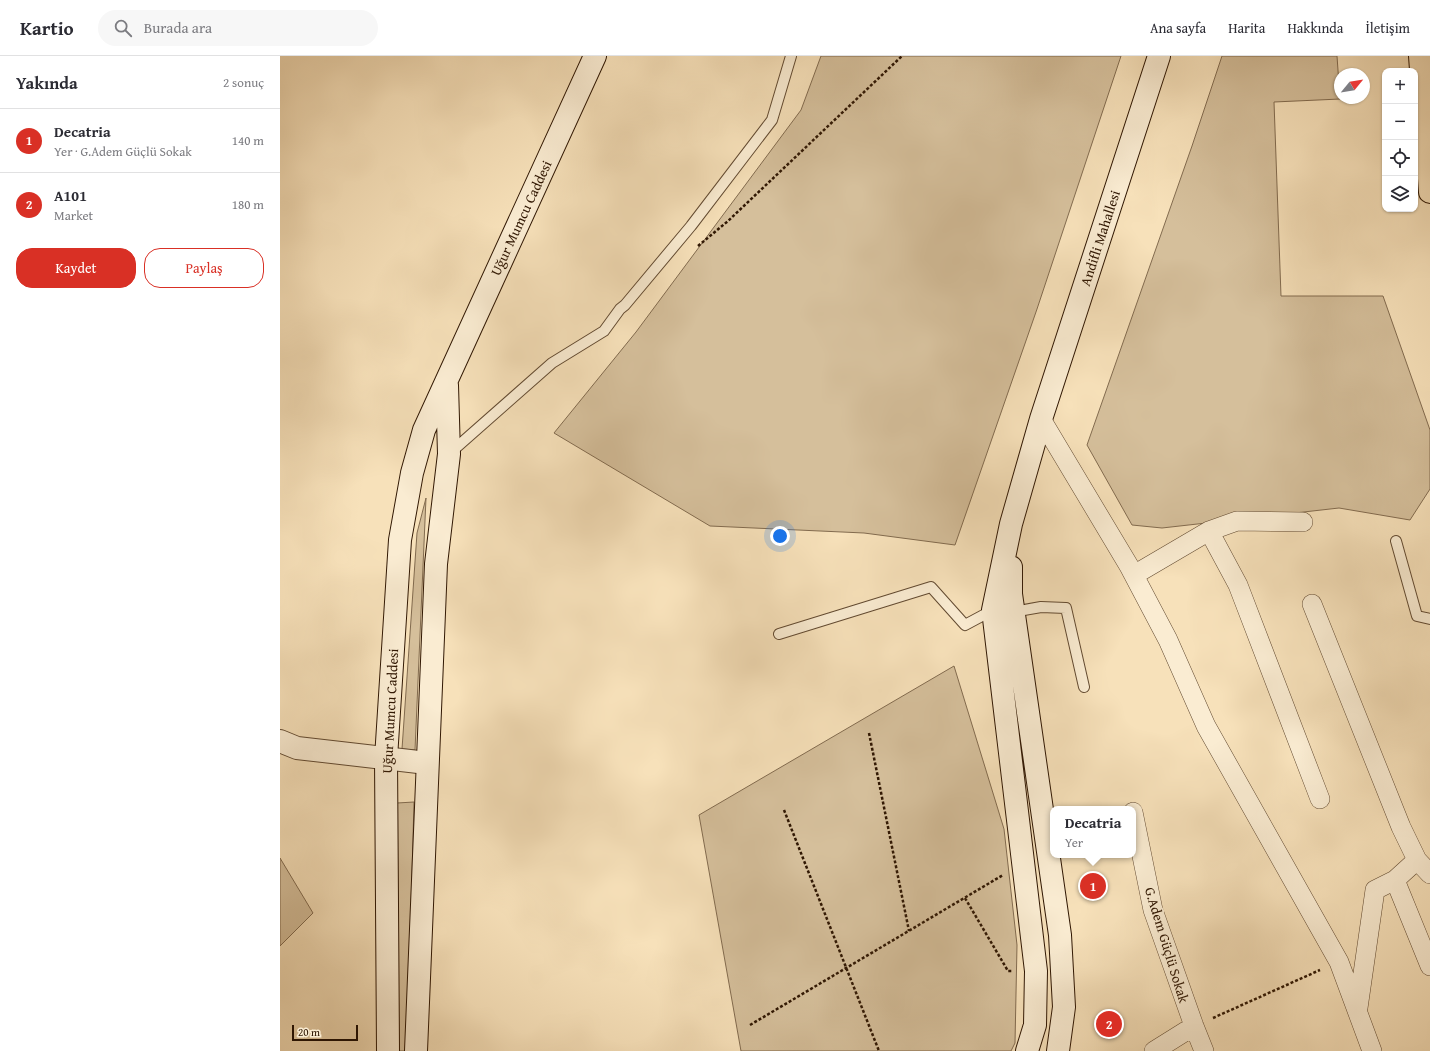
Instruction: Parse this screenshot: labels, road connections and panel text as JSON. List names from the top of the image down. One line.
{"streets":{"main road":["Uğur Mumcu Caddesi","Andifli Mahallesi"],"street":["G.Adem Güçlü Sokak"]},"scale_bar":"20 m","north":"top right","page":{"header":"Kartio","search":"Burada ara","nav":["Ana sayfa","Harita","Hakkında","İletişim"],"heading":["Yakında","2 sonuç"],"map_buttons":["+","−"],"list":[{"mark":"1","name":"Decatria","note":"Yer · G.Adem Güçlü Sokak","value":"140 m"},{"mark":"2","name":"A101","note":"Market","value":"180 m"}],"buttons":["Kaydet","Paylaş"],"popup":["Decatria","Yer"],"pins":["1","2"],"scale":"20 m"}}
